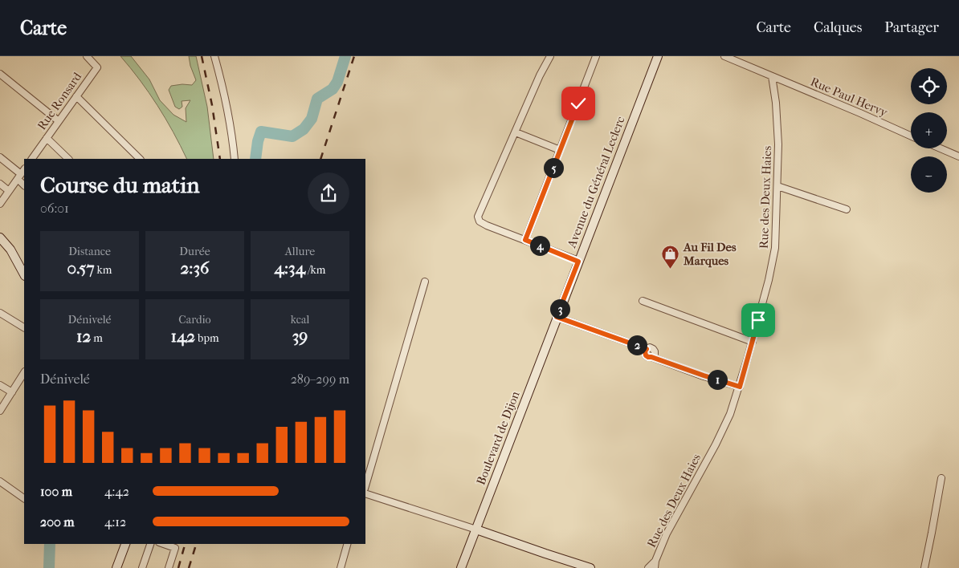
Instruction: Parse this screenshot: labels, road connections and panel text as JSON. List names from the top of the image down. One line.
{"streets":{"main road":["Avenue du Général Leclerc","Boulevard de Dijon"],"street":["Rue Paul Hervy","Rue Ronsard","Rue des Deux Haies"]},"crossings":[["Rue Paul Hervy","Rue des Deux Haies"],["Avenue du Général Leclerc","Boulevard de Dijon"]],"places":{"shop":["Au Fil Des Marques"]},"page":{"header":"Carte","nav":["Carte","Calques","Partager"],"map_buttons":["+","−"],"pins":["5","4","3","2","1"],"heading":["Course du matin","06:01"],"stats":[["Distance","0.57 km"],["Durée","2:36"],["Allure","4:34 /km"],["Dénivelé","12 m"],["Cardio","142 bpm"],["kcal","39"]],"chart":["Dénivelé","289–299 m"],"list":[{"name":"100 m","note":"4:42"},{"name":"200 m","note":"4:12"}]}}
